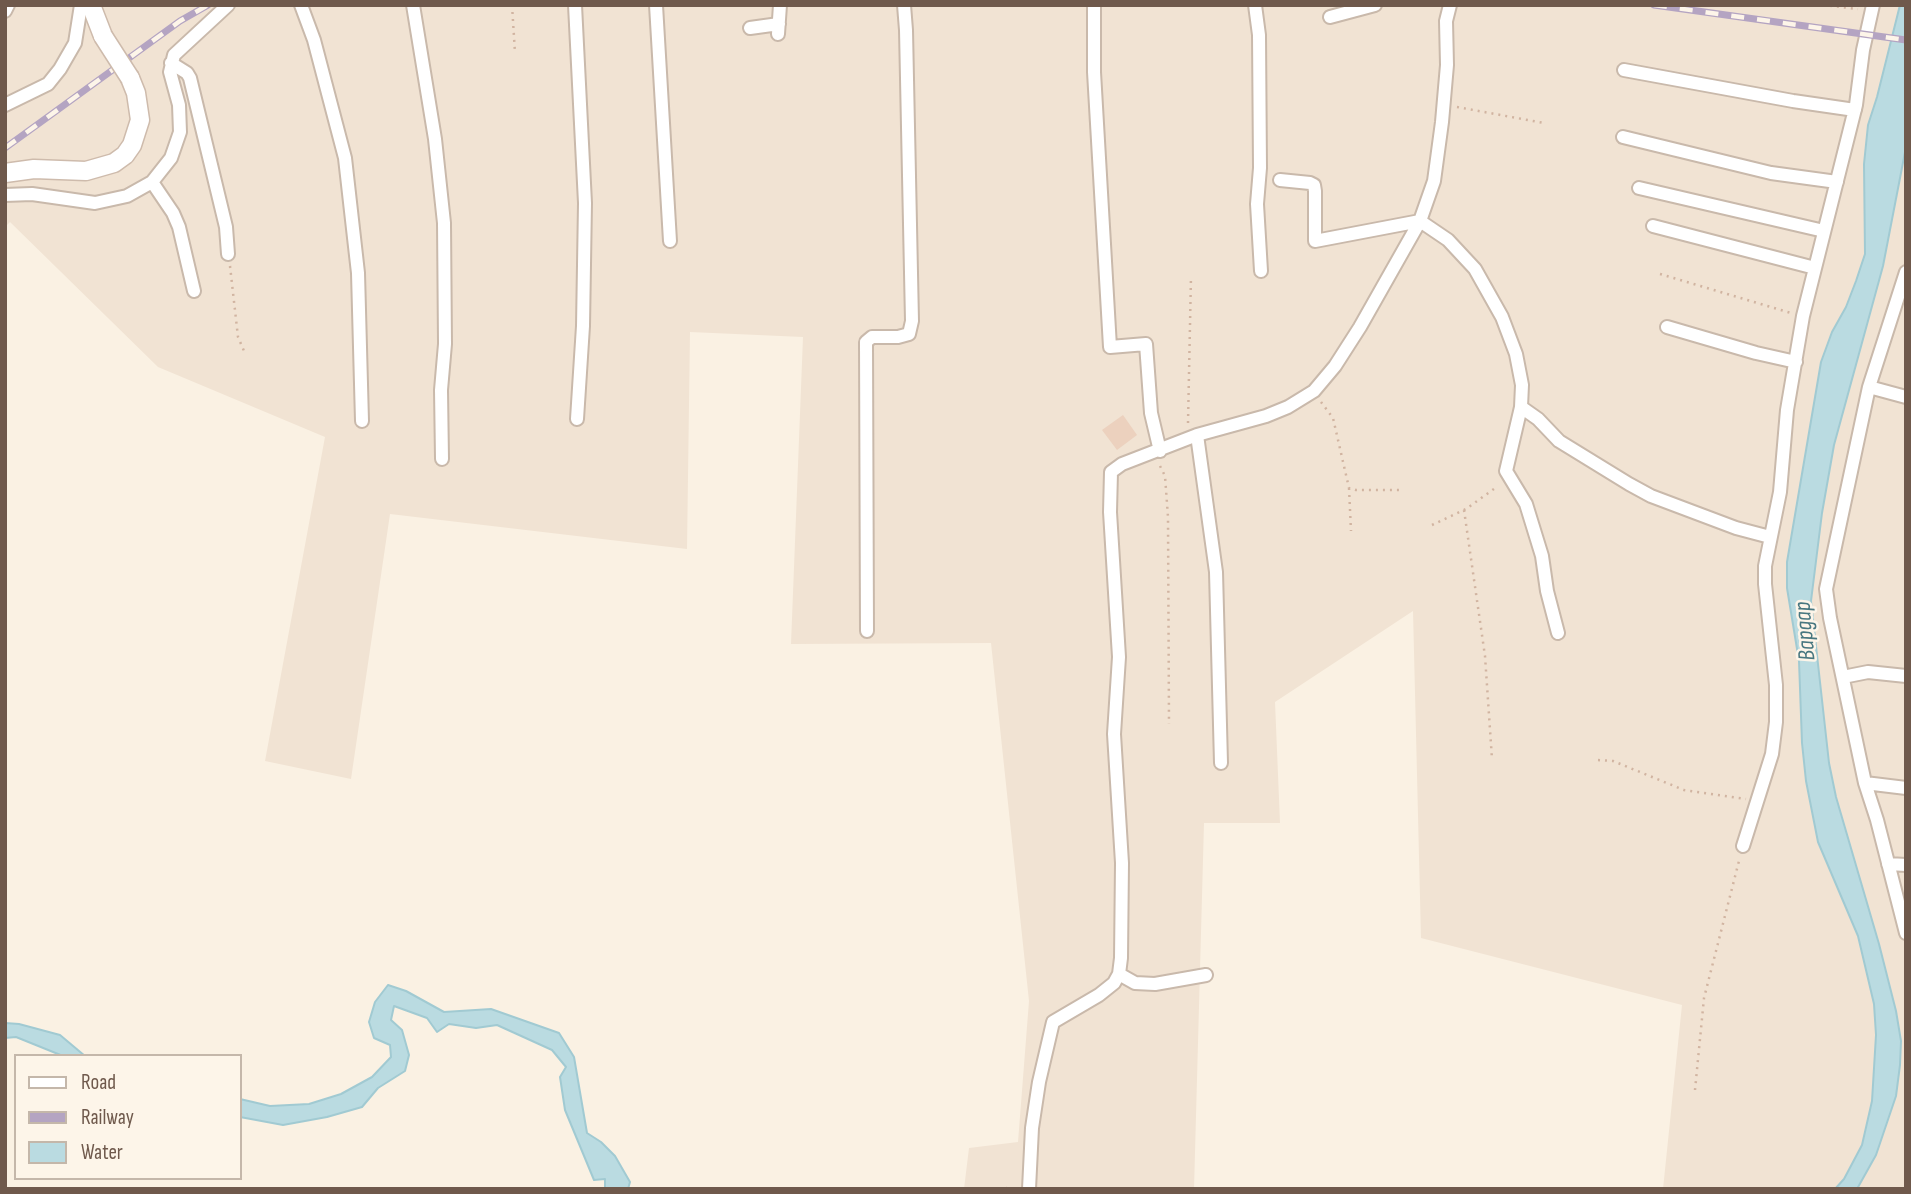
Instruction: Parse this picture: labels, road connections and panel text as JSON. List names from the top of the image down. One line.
{"water":["Вардар"],"legend":["Road","Railway","Water"]}
